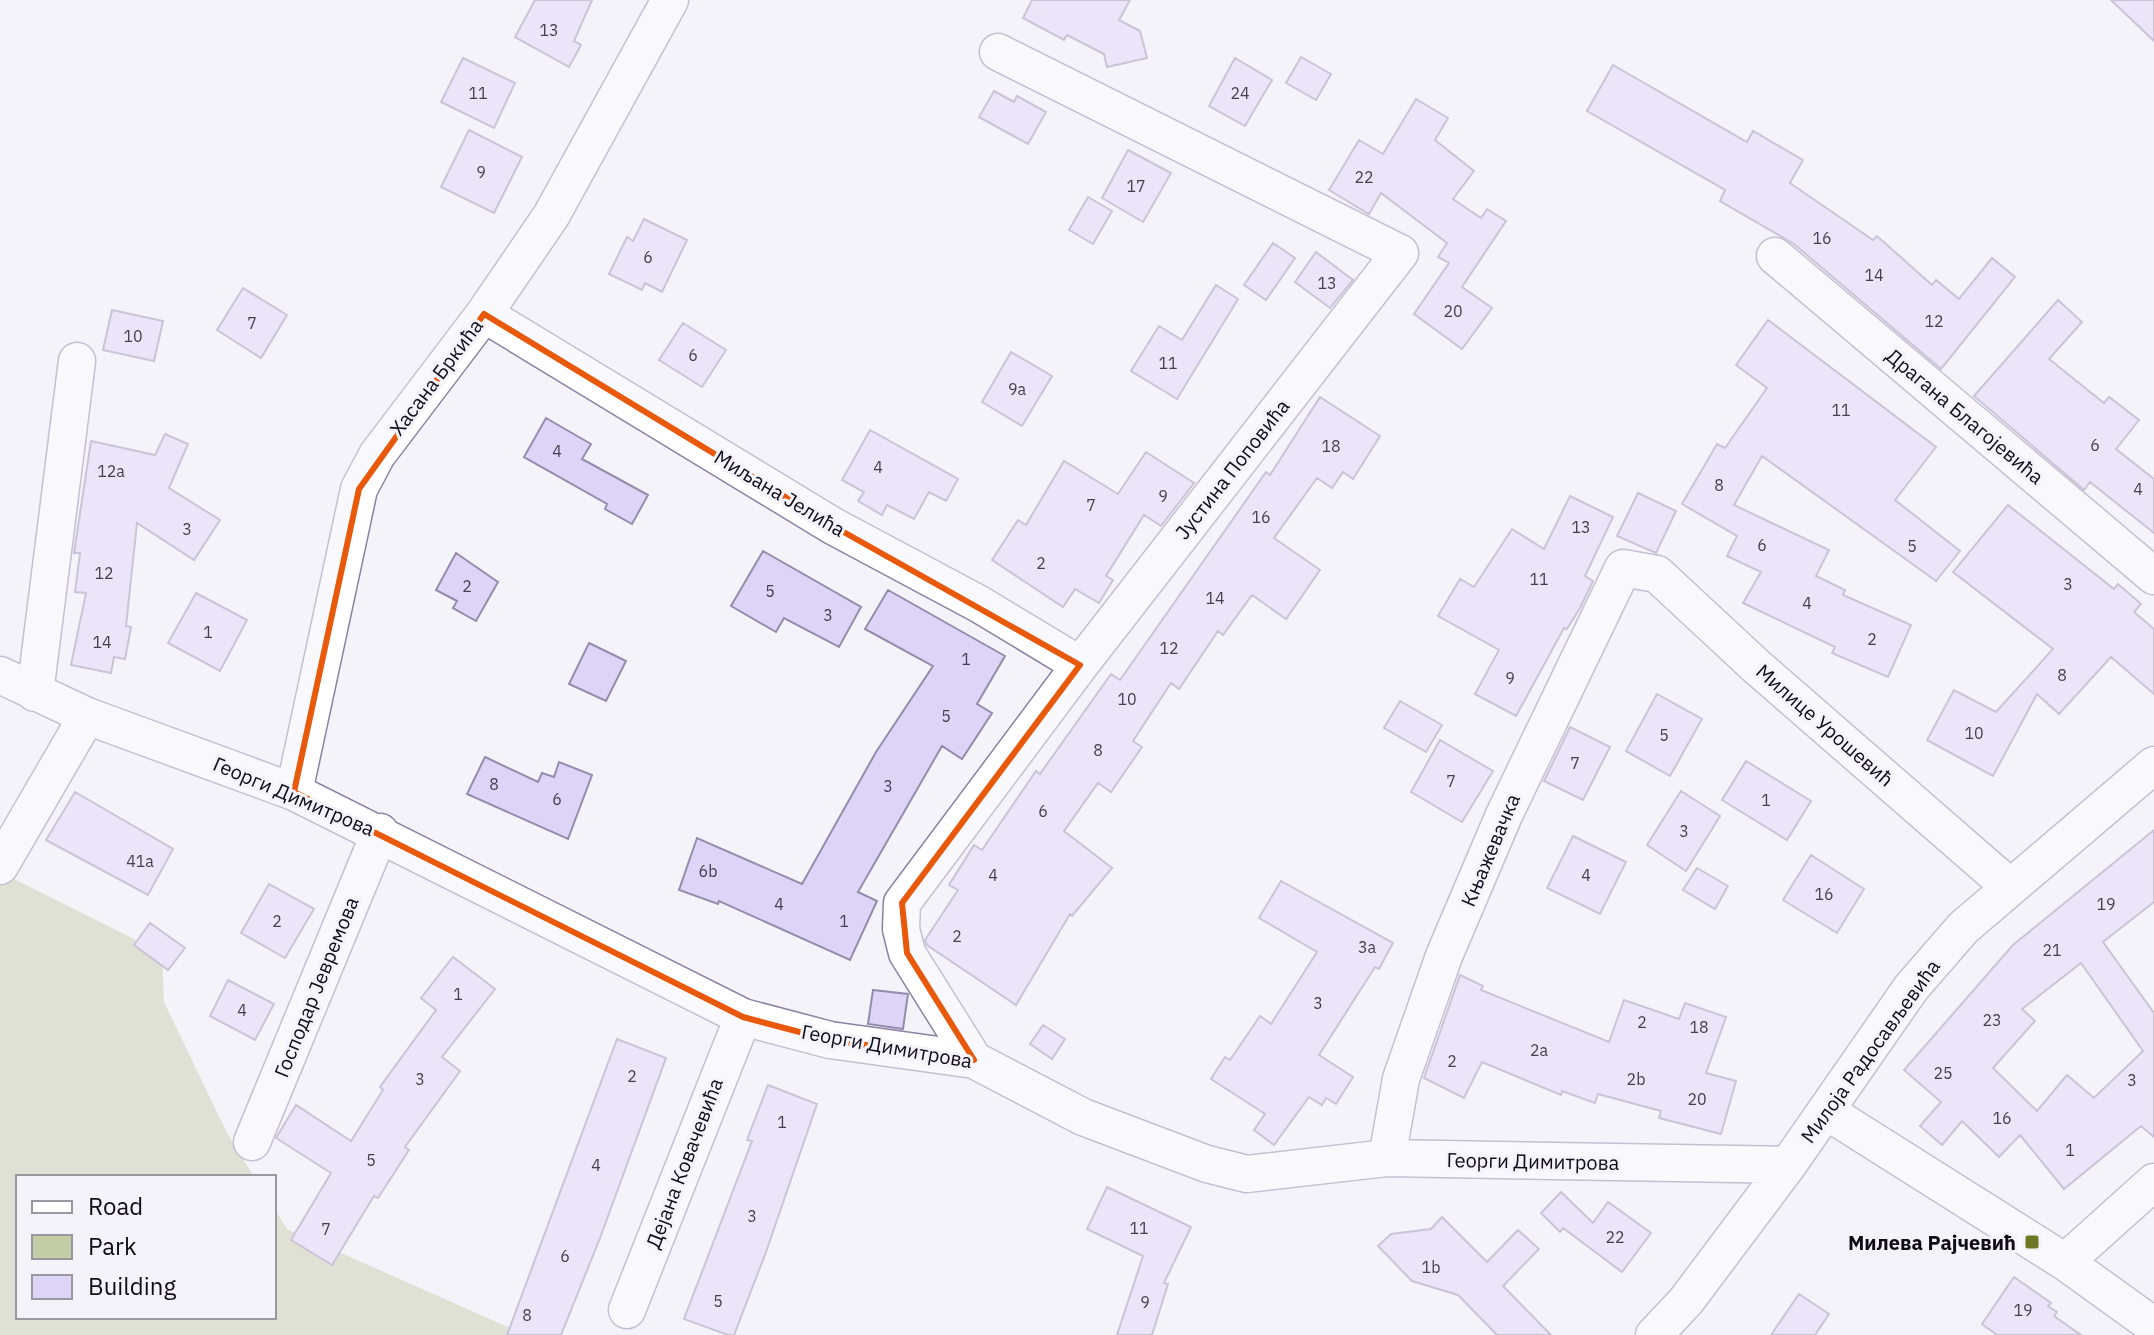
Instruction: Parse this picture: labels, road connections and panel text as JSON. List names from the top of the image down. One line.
{"streets":{"street":["Хасана Бркића","Драгана Благојевића","Јустина Поповића","Миљана Јелића","Милице Урошевић","Георги Димитрова","Књажевачка","Господар Јевремова","Милоја Радосављевића","Дејана Ковачевића"]},"crossings":[["Хасана Бркића","Миљана Јелића"],["Хасана Бркића","Георги Димитрова"],["Јустина Поповића","Миљана Јелића"],["Јустина Поповића","Георги Димитрова"],["Милице Урошевић","Књажевачка"],["Милице Урошевић","Милоја Радосављевића"],["Георги Димитрова","Књажевачка"],["Георги Димитрова","Господар Јевремова"],["Георги Димитрова","Милоја Радосављевића"],["Георги Димитрова","Дејана Ковачевића"]],"places":{"transit":["Милева Рајчевић"]},"house_numbers":["13","11","24","9","22","17","16","6","14","13","20","12","7","10","6","11","9a","11","6","18","4","4","12a","8","4","9","7","16","13","3","6","5","2","12","11","3","2","5","14","4","3","1","2","14","12","1","8","9","10","5","10","5","8","7","7","8","3","6","1","6","3","41a","6b","4","4","16","4","19","2","1","2","3a","21","1","3","4","23","2","18","2a","2","25","2","3","2b","3","20","16","1","1","5","4","3","11","7","22","6","1b","5","9","19","8"],"legend":["Road","Park","Building"]}
